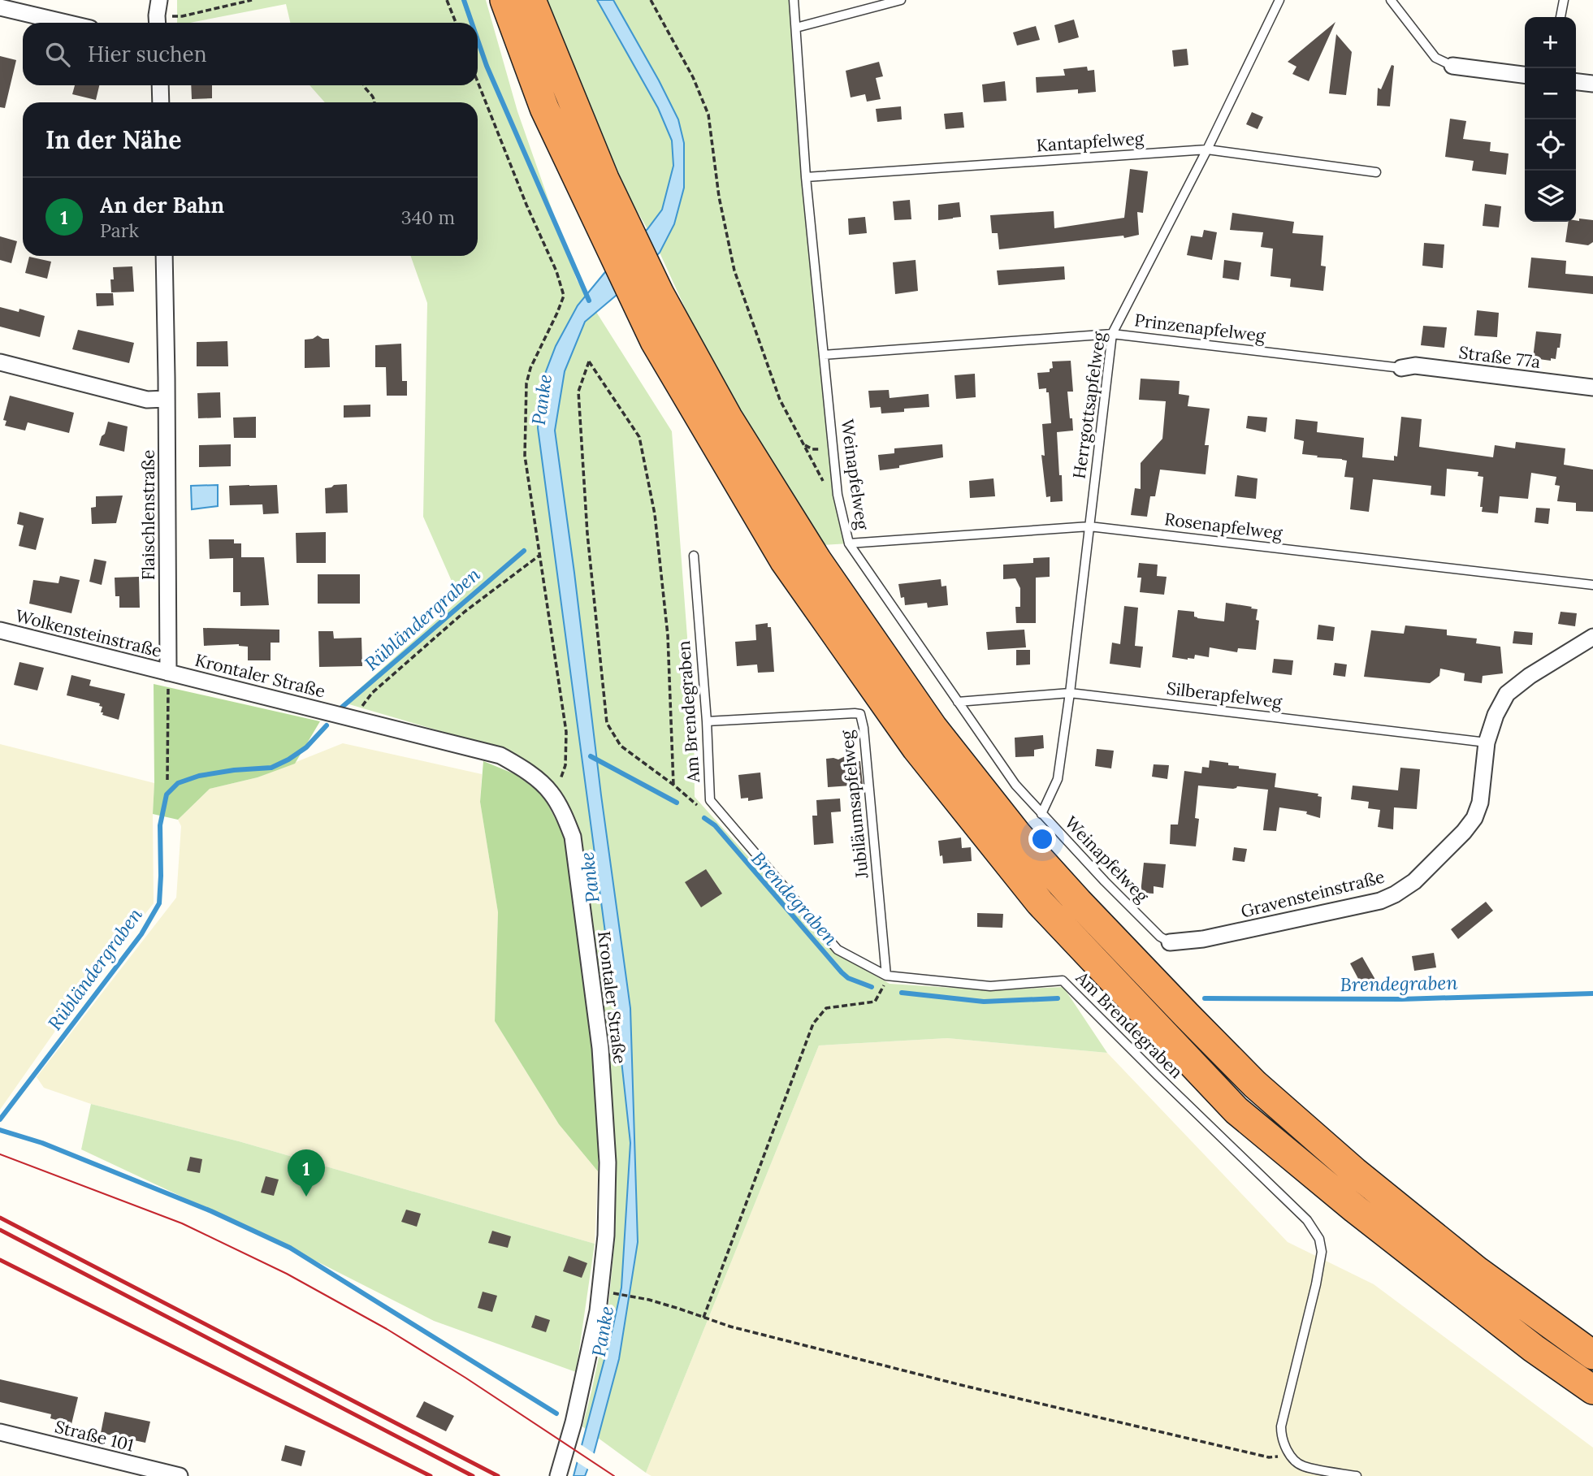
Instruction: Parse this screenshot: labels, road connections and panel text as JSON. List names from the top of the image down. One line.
{"streets":{"street":["Straße 77a","Flaischlenstraße","Wolkensteinstraße","Krontaler Straße","Gravensteinstraße","Straße 101"],"lane":["Kantapfelweg","Prinzenapfelweg","Herrgottsapfelweg","Weinapfelweg","Rosenapfelweg","Silberapfelweg","Am Brendegraben","Jubiläumsapfelweg"]},"crossings":[["Kantapfelweg","Herrgottsapfelweg"],["Kantapfelweg","Weinapfelweg"],["Prinzenapfelweg","Straße 77a"],["Prinzenapfelweg","Herrgottsapfelweg"],["Prinzenapfelweg","Weinapfelweg"],["Herrgottsapfelweg","Weinapfelweg"],["Herrgottsapfelweg","Rosenapfelweg"],["Herrgottsapfelweg","Silberapfelweg"],["Weinapfelweg","Rosenapfelweg"],["Weinapfelweg","Silberapfelweg"],["Weinapfelweg","Gravensteinstraße"],["Flaischlenstraße","Wolkensteinstraße"],["Flaischlenstraße","Krontaler Straße"],["Wolkensteinstraße","Krontaler Straße"],["Silberapfelweg","Gravensteinstraße"],["Am Brendegraben","Jubiläumsapfelweg"]],"water":["Panke","Rübländergraben","Brendegraben"],"page":{"map_buttons":["+","−"],"search":"Hier suchen","heading":"In der Nähe","list":[{"mark":"1","name":"An der Bahn","note":"Park","value":"340 m"}],"pins":"1"}}
